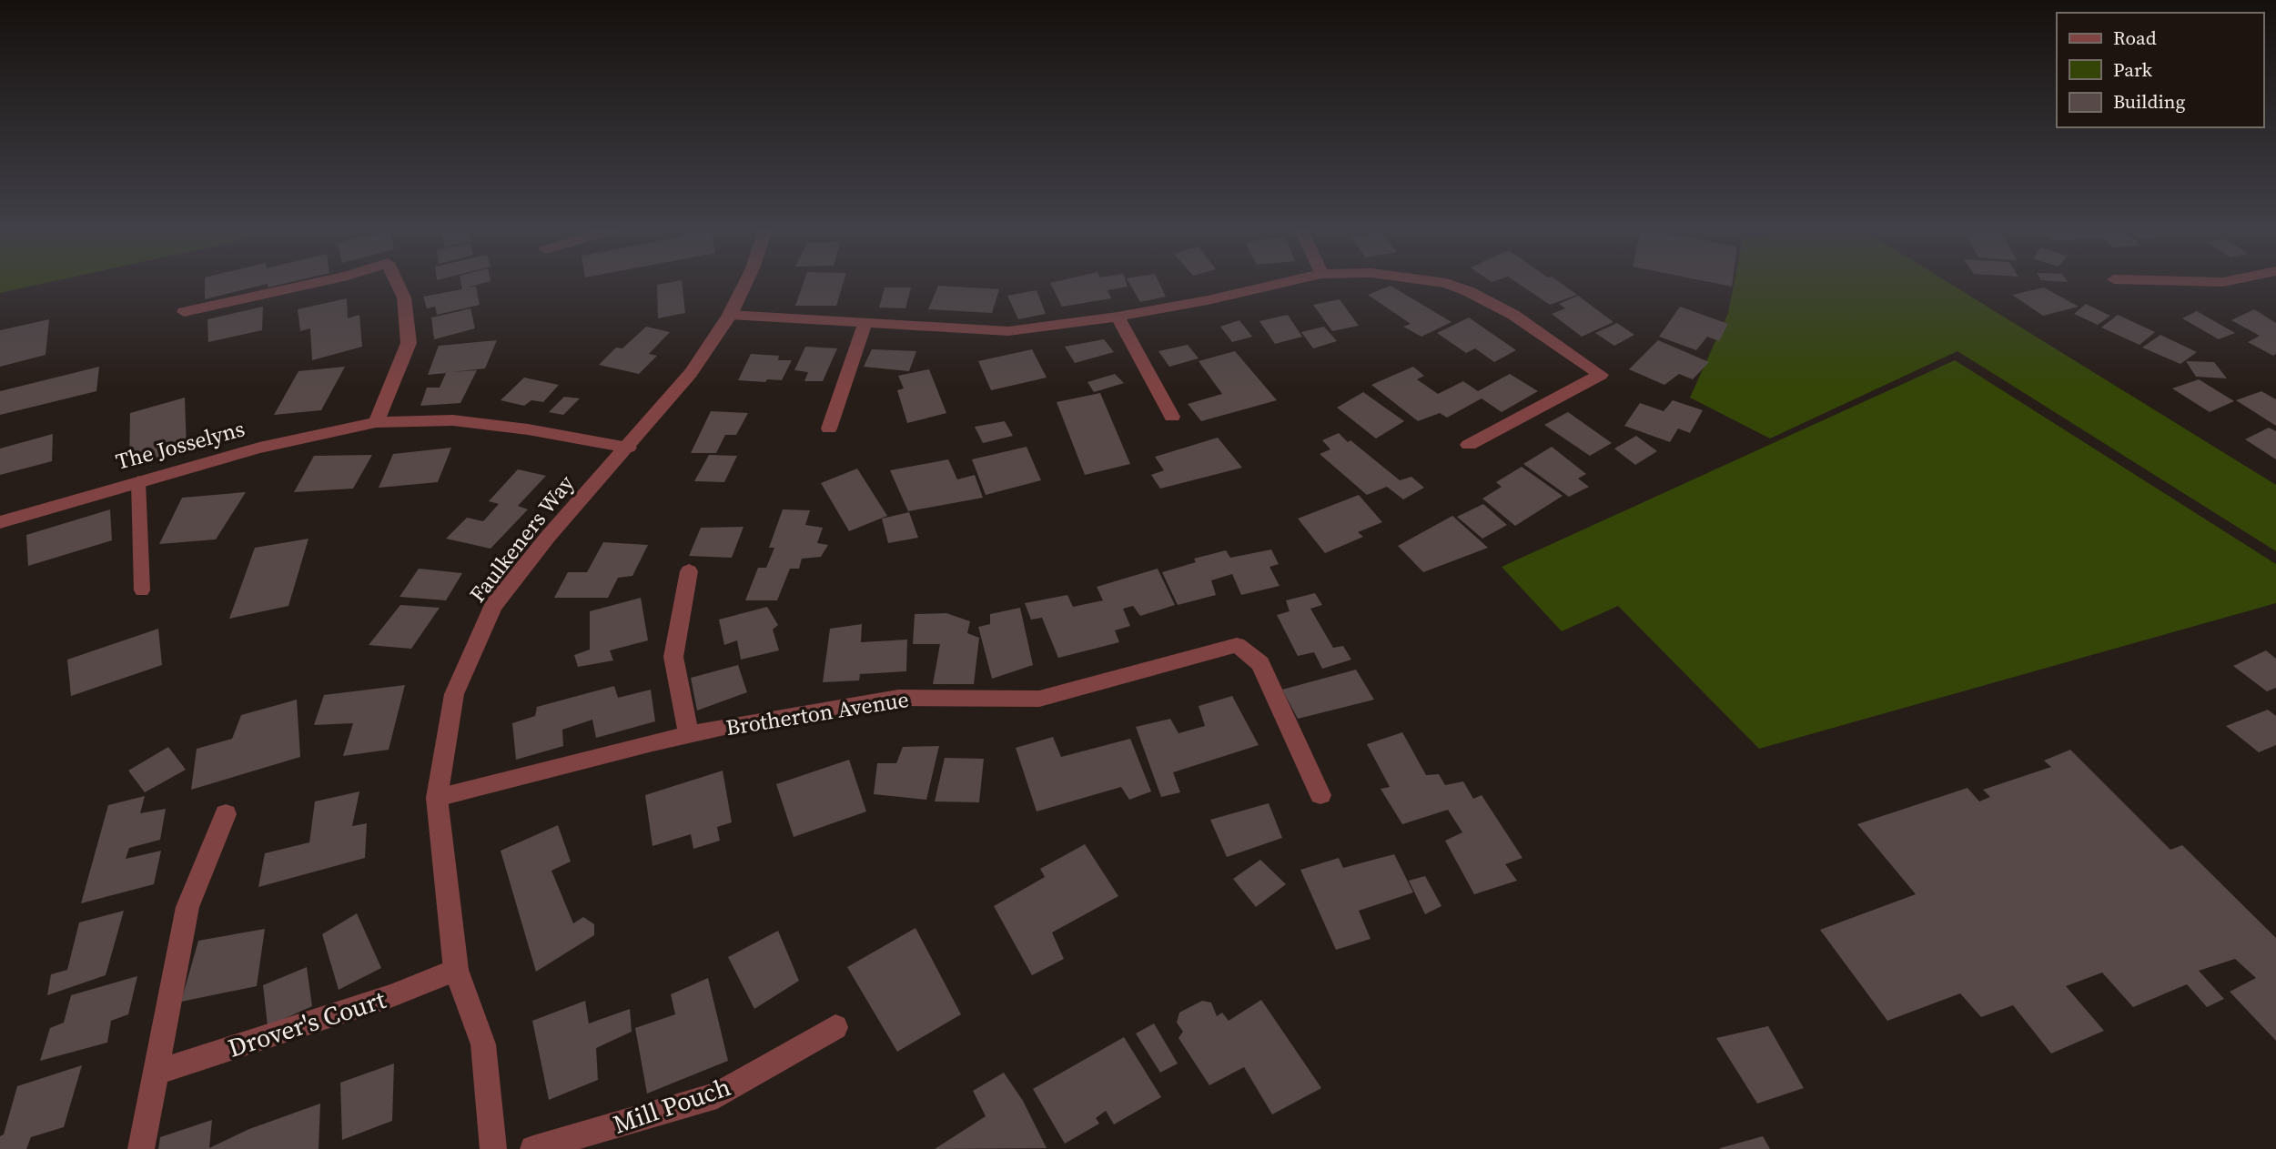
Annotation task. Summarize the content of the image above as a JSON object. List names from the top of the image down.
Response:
{
  "streets": {
    "street": [
      "The Josselyns",
      "Faulkeners Way",
      "Brotherton Avenue",
      "Drover's Court",
      "Mill Pouch"
    ]
  },
  "crossings": [
    ["The Josselyns", "Faulkeners Way"],
    ["Faulkeners Way", "Brotherton Avenue"],
    ["Faulkeners Way", "Drover's Court"]
  ],
  "legend": ["Road", "Park", "Building"]
}
